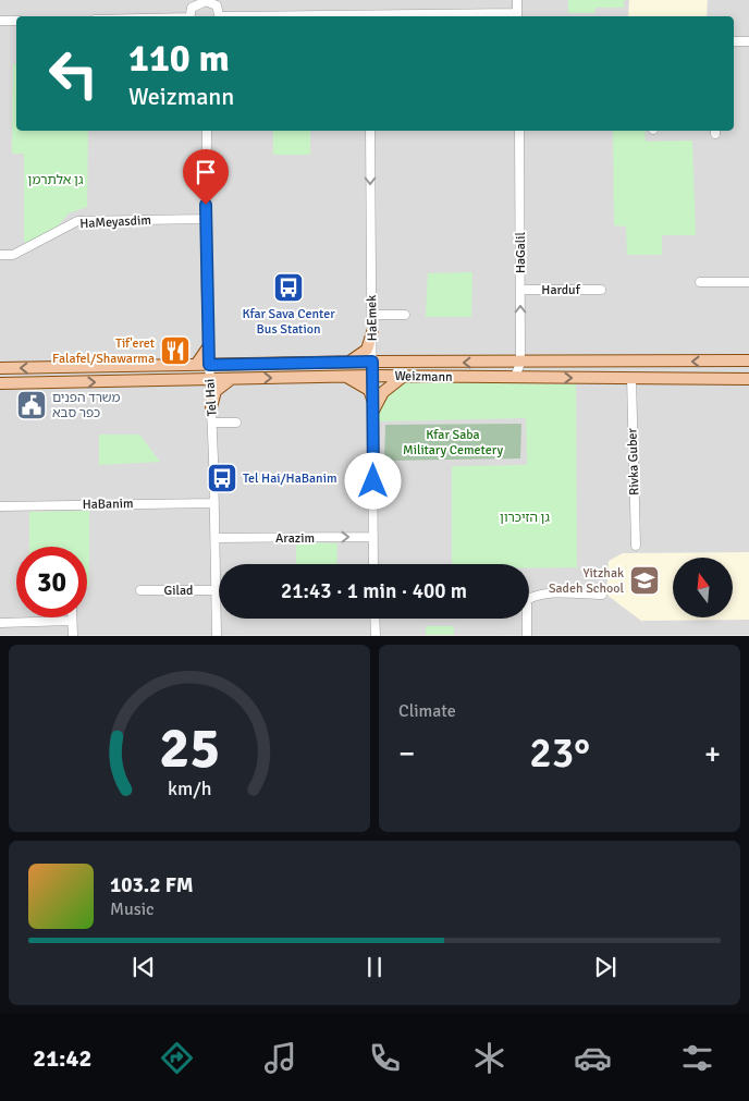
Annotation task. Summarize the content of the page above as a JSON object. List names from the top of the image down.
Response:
{
  "streets": {
    "main road": ["Weizmann"],
    "street": [
      "HaMeyasdim",
      "HaGalil",
      "Harduf",
      "HaEmek",
      "Tel Hai",
      "Rivka Guber",
      "HaBanim",
      "Arazim",
      "Gilad"
    ]
  },
  "crossings": [
    ["HaMeyasdim", "Tel Hai"],
    ["HaGalil", "Harduf"],
    ["HaGalil", "Weizmann"],
    ["HaEmek", "Weizmann"],
    ["HaEmek", "Arazim"],
    ["Weizmann", "Tel Hai"],
    ["Weizmann", "Rivka Guber"],
    ["Tel Hai", "HaBanim"],
    ["Tel Hai", "Arazim"],
    ["Tel Hai", "Gilad"]
  ],
  "one_way": ["HaEmek", "Arazim"],
  "parks": ["גן אלתרמן", "Kfar Saba Military Cemetery", "גן הזיכרון"],
  "places": {
    "bus stop": ["Kfar Sava Center Bus Station", "Tel Hai/HaBanim"],
    "restaurant": ["Tif'eret Falafel/Shawarma"],
    "public building": ["משרד הפנים כפר סבא"],
    "school or university": ["Yitzhak Sadeh School"]
  },
  "north": "top",
  "page": {
    "turn": ["110 m", "Weizmann"],
    "limit": "30",
    "trip": "21:43 · 1 min · 400 m",
    "tile": "Climate",
    "heat": ["−", "23°", "+"],
    "song": ["103.2 FM", "Music"],
    "tabs": "21:42",
    "gauge": ["25", "km/h"]
  }
}
